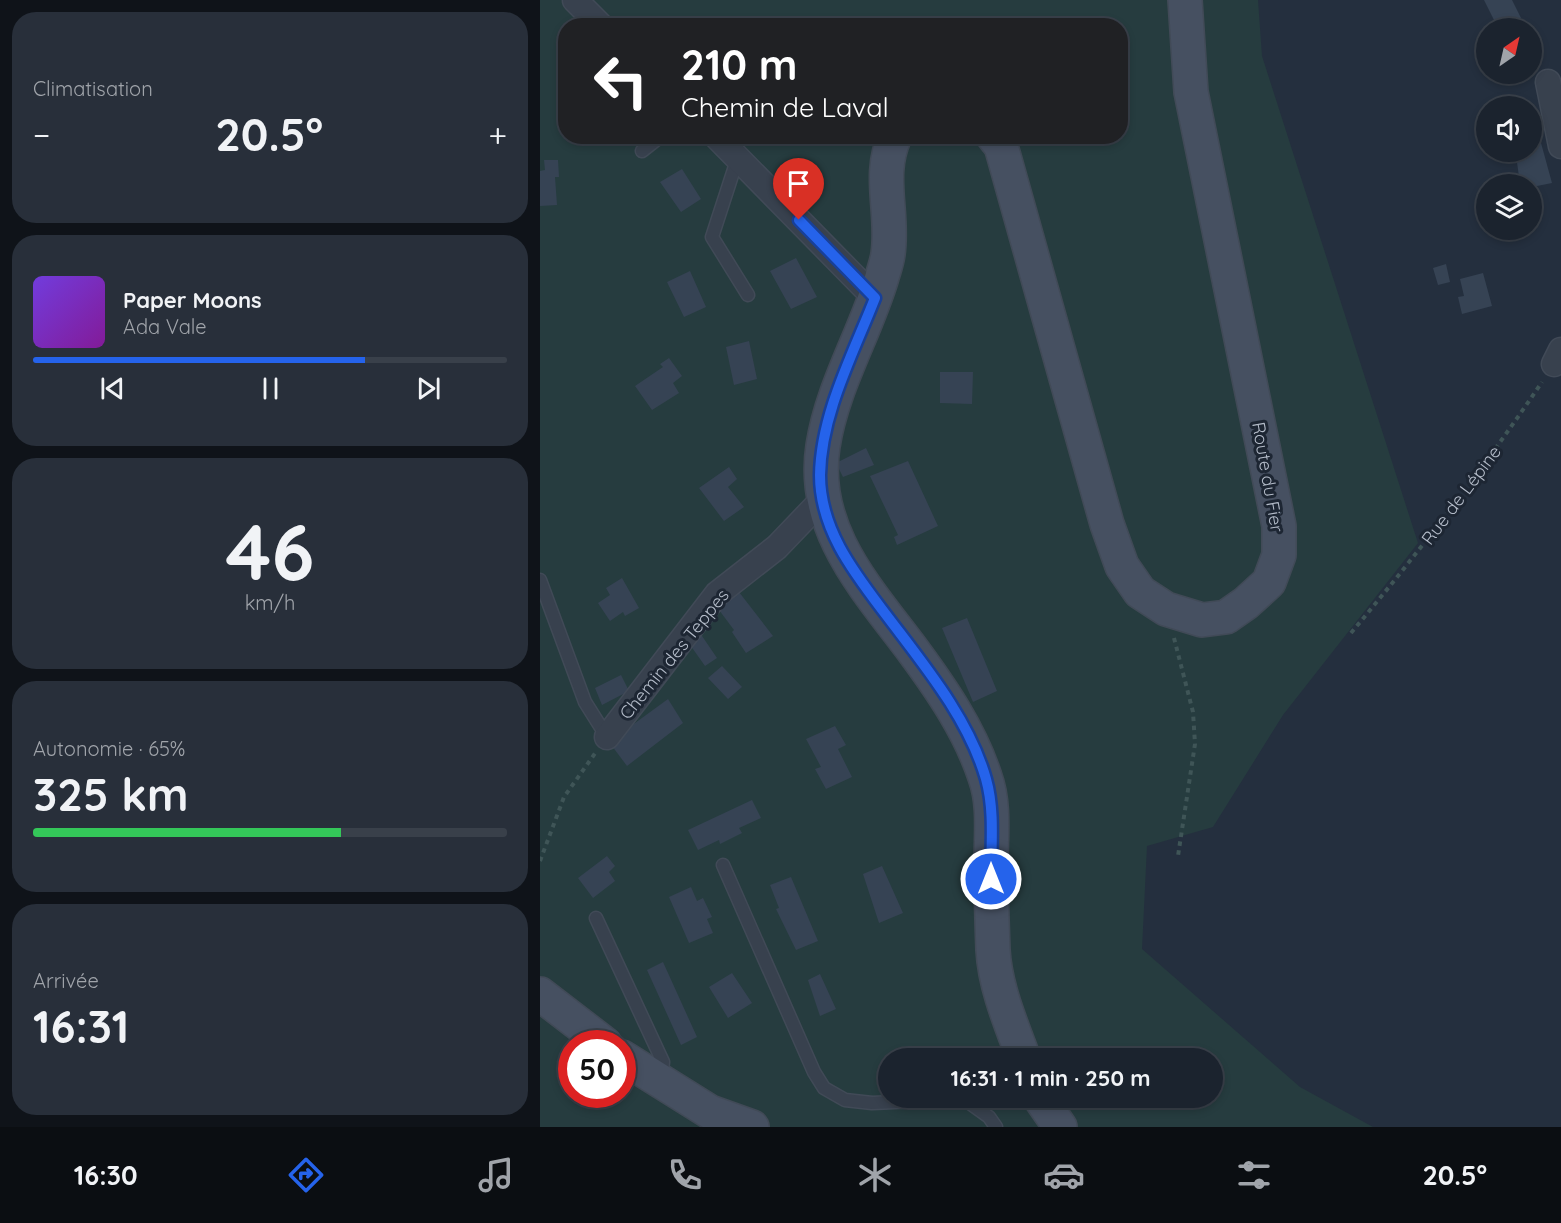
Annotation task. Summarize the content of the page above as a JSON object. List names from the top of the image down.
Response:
{
  "streets": {
    "main road": ["Route du Fier"],
    "street": ["Chemin des Teppes"],
    "path": ["Rue de Lépine"]
  },
  "north": "top right",
  "page": {
    "tile": [
      "Climatisation",
      ["46", "km/h"],
      ["Autonomie · 65%", "325 km"],
      ["Arrivée", "16:31"]
    ],
    "turn": ["210 m", "Chemin de Laval"],
    "heat": ["−", "20.5°", "+"],
    "song": ["Paper Moons", "Ada Vale"],
    "limit": "50",
    "trip": "16:31 · 1 min · 250 m",
    "tabs": ["16:30", "20.5°"]
  }
}
